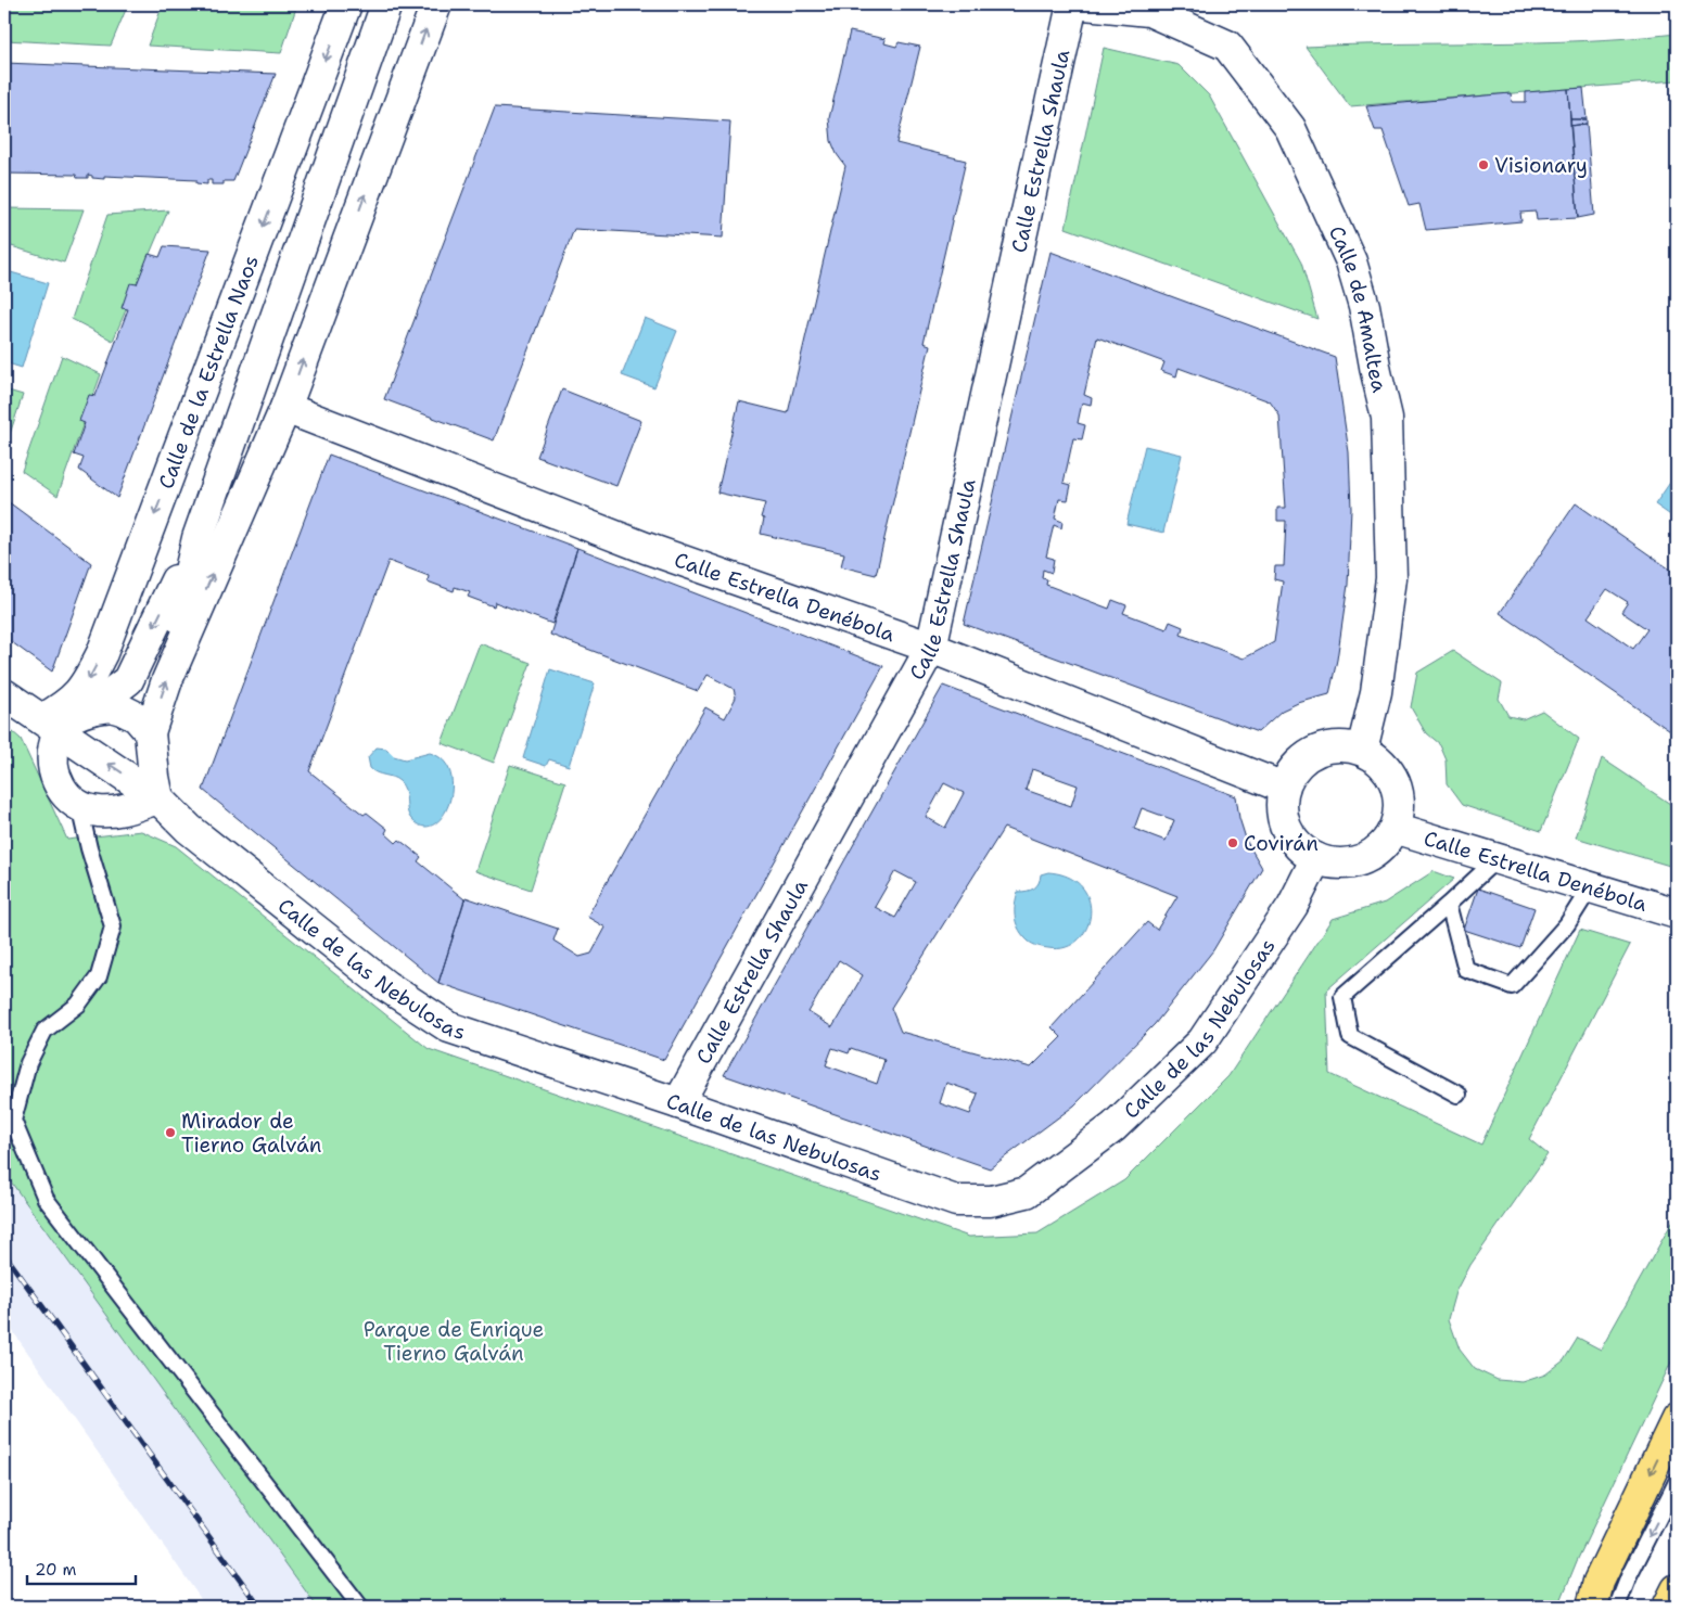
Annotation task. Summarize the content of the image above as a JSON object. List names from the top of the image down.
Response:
{
  "streets": {
    "street": [
      "Calle Estrella Shaula",
      "Calle de Amaltea",
      "Calle de la Estrella Naos",
      "Calle Estrella Denébola",
      "Calle de las Nebulosas"
    ]
  },
  "crossings": [
    ["Calle Estrella Shaula", "Calle Estrella Denébola"],
    ["Calle Estrella Shaula", "Calle de las Nebulosas"],
    ["Calle de Amaltea", "Calle Estrella Denébola"],
    ["Calle de Amaltea", "Calle de las Nebulosas"],
    ["Calle de la Estrella Naos", "Calle Estrella Denébola"],
    ["Calle de la Estrella Naos", "Calle de las Nebulosas"],
    ["Calle Estrella Denébola", "Calle de las Nebulosas"]
  ],
  "parks": ["Parque de Enrique Tierno Galván"],
  "places": ["Visionary", "Covirán", "Mirador de Tierno Galván"],
  "scale_bar": "20 m"
}
